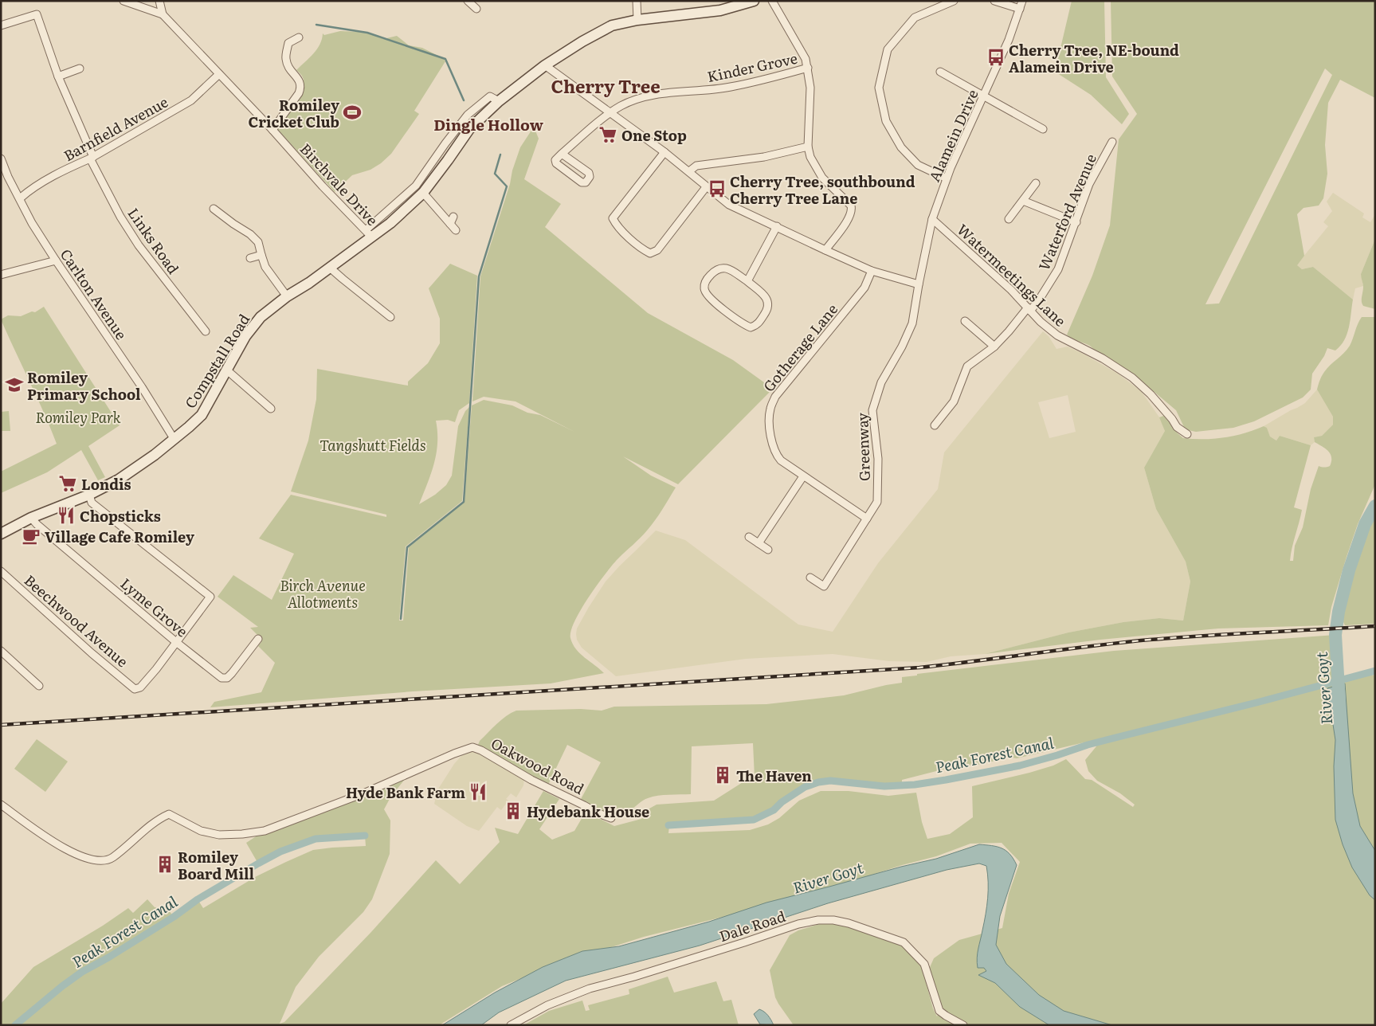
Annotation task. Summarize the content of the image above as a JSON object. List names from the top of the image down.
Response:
{
  "streets": {
    "main road": ["Compstall Road"],
    "street": [
      "Kinder Grove",
      "Barnfield Avenue",
      "Alamein Drive",
      "Birchvale Drive",
      "Waterford Avenue",
      "Links Road",
      "Watermeetings Lane",
      "Carlton Avenue",
      "Gotherage Lane",
      "Greenway",
      "Lyme Grove",
      "Beechwood Avenue",
      "Oakwood Road",
      "Dale Road"
    ]
  },
  "crossings": [
    ["Barnfield Avenue", "Birchvale Drive"],
    ["Barnfield Avenue", "Links Road"],
    ["Barnfield Avenue", "Carlton Avenue"],
    ["Alamein Drive", "Watermeetings Lane"],
    ["Alamein Drive", "Greenway"],
    ["Birchvale Drive", "Compstall Road"],
    ["Waterford Avenue", "Watermeetings Lane"],
    ["Carlton Avenue", "Compstall Road"],
    ["Gotherage Lane", "Greenway"],
    ["Compstall Road", "Lyme Grove"],
    ["Lyme Grove", "Beechwood Avenue"]
  ],
  "districts": ["Cherry Tree", "Dingle Hollow"],
  "water": ["River Goyt", "Peak Forest Canal"],
  "parks": ["Romiley Park", "Tangshutt Fields", "Birch Avenue Allotments"],
  "places": {
    "bus stop": ["Cherry Tree, NE-bound Alamein Drive", "Cherry Tree, southbound Cherry Tree Lane"],
    "sports": ["Romiley Cricket Club"],
    "supermarket": ["One Stop", "Londis"],
    "school or university": ["Romiley Primary School"],
    "restaurant": ["Chopsticks", "Hyde Bank Farm"],
    "cafe": ["Village Cafe Romiley"],
    "building": ["The Haven", "Hydebank House", "Romiley Board Mill"]
  }
}
